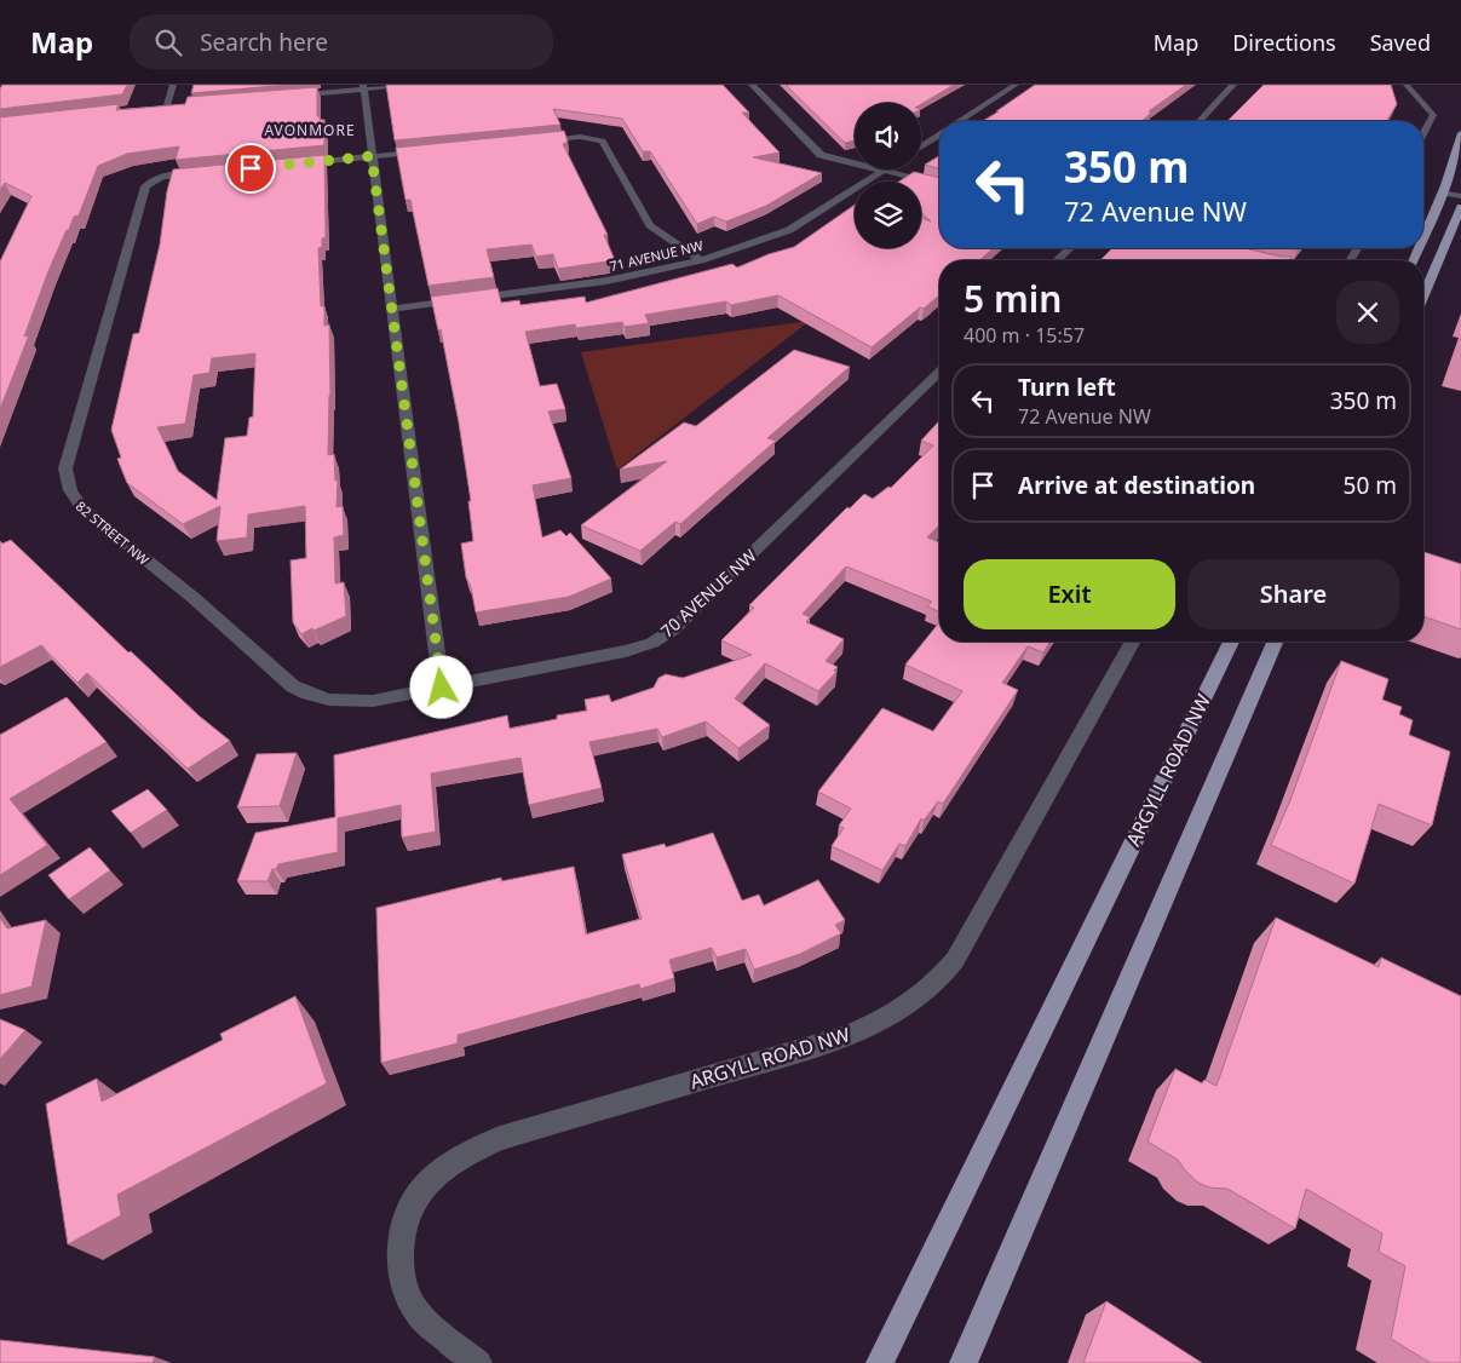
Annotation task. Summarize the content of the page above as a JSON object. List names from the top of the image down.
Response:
{
  "streets": {
    "main road": ["ARGYLL ROAD NW"],
    "street": ["71 AVENUE NW", "82 STREET NW", "70 AVENUE NW"]
  },
  "crossings": [
    ["82 STREET NW", "70 AVENUE NW"]
  ],
  "districts": ["AVONMORE"],
  "page": {
    "header": "Map",
    "search": "Search here",
    "nav": ["Map", "Directions", "Saved"],
    "turn": ["350 m", "72 Avenue NW"],
    "heading": ["5 min", "400 m · 15:57"],
    "list": [
      {
        "name": "Turn left",
        "note": "72 Avenue NW",
        "value": "350 m"
      },
      {
        "name": "Arrive at destination",
        "value": "50 m"
      }
    ],
    "buttons": ["Exit", "Share"]
  }
}
